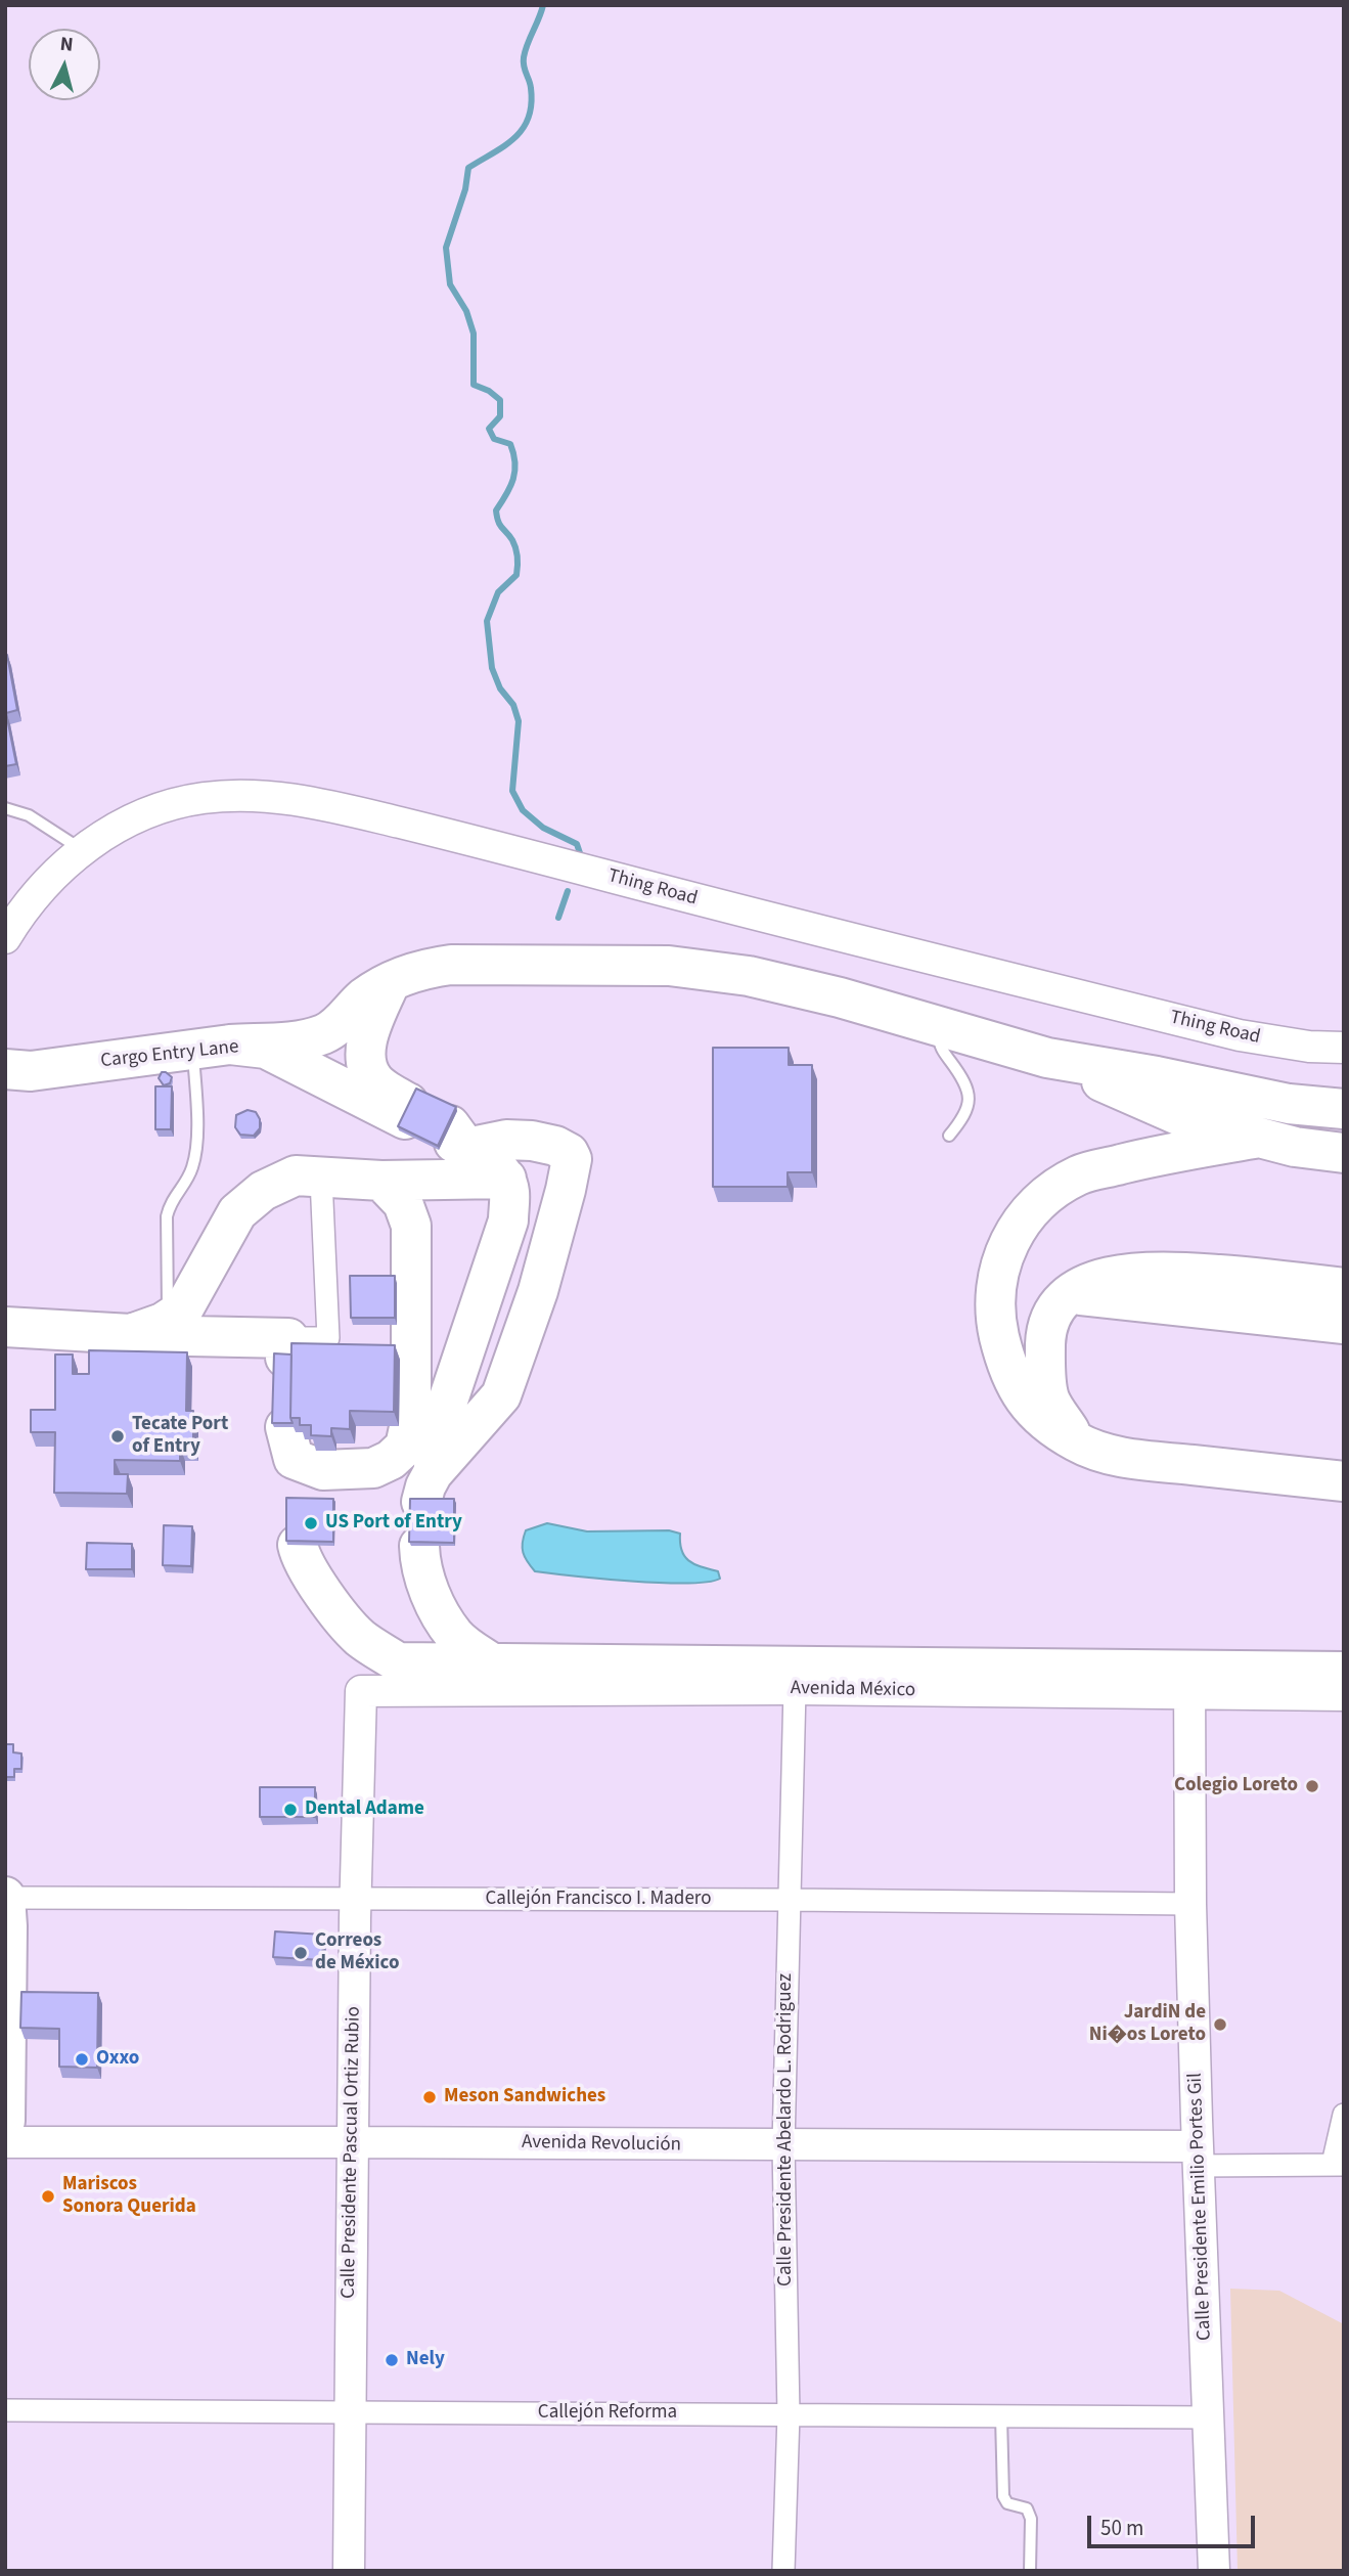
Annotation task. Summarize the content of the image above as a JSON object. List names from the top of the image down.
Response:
{
  "streets": {
    "highway": ["Cargo Entry Lane"],
    "street": [
      "Thing Road",
      "Avenida México",
      "Callejón Francisco I. Madero",
      "Calle Presidente Abelardo L. Rodriguez",
      "Avenida Revolución",
      "Calle Presidente Pascual Ortiz Rubio",
      "Calle Presidente Emilio Portes Gil",
      "Callejón Reforma"
    ]
  },
  "crossings": [
    ["Avenida México", "Calle Presidente Abelardo L. Rodriguez"],
    ["Avenida México", "Calle Presidente Pascual Ortiz Rubio"],
    ["Avenida México", "Calle Presidente Emilio Portes Gil"],
    ["Callejón Francisco I. Madero", "Calle Presidente Abelardo L. Rodriguez"],
    ["Callejón Francisco I. Madero", "Calle Presidente Pascual Ortiz Rubio"],
    ["Callejón Francisco I. Madero", "Calle Presidente Emilio Portes Gil"],
    ["Calle Presidente Abelardo L. Rodriguez", "Avenida Revolución"],
    ["Calle Presidente Abelardo L. Rodriguez", "Callejón Reforma"],
    ["Avenida Revolución", "Calle Presidente Pascual Ortiz Rubio"],
    ["Avenida Revolución", "Calle Presidente Emilio Portes Gil"],
    ["Calle Presidente Pascual Ortiz Rubio", "Callejón Reforma"],
    ["Calle Presidente Emilio Portes Gil", "Callejón Reforma"]
  ],
  "places": [
    "Tecate Port of Entry",
    "US Port of Entry",
    "Colegio Loreto",
    "Dental Adame",
    "Correos de México",
    "JardiN de Ni�os Loreto",
    "Oxxo",
    "Meson Sandwiches",
    "Mariscos Sonora Querida",
    "Nely"
  ],
  "scale_bar": "50 m",
  "north": "top"
}
